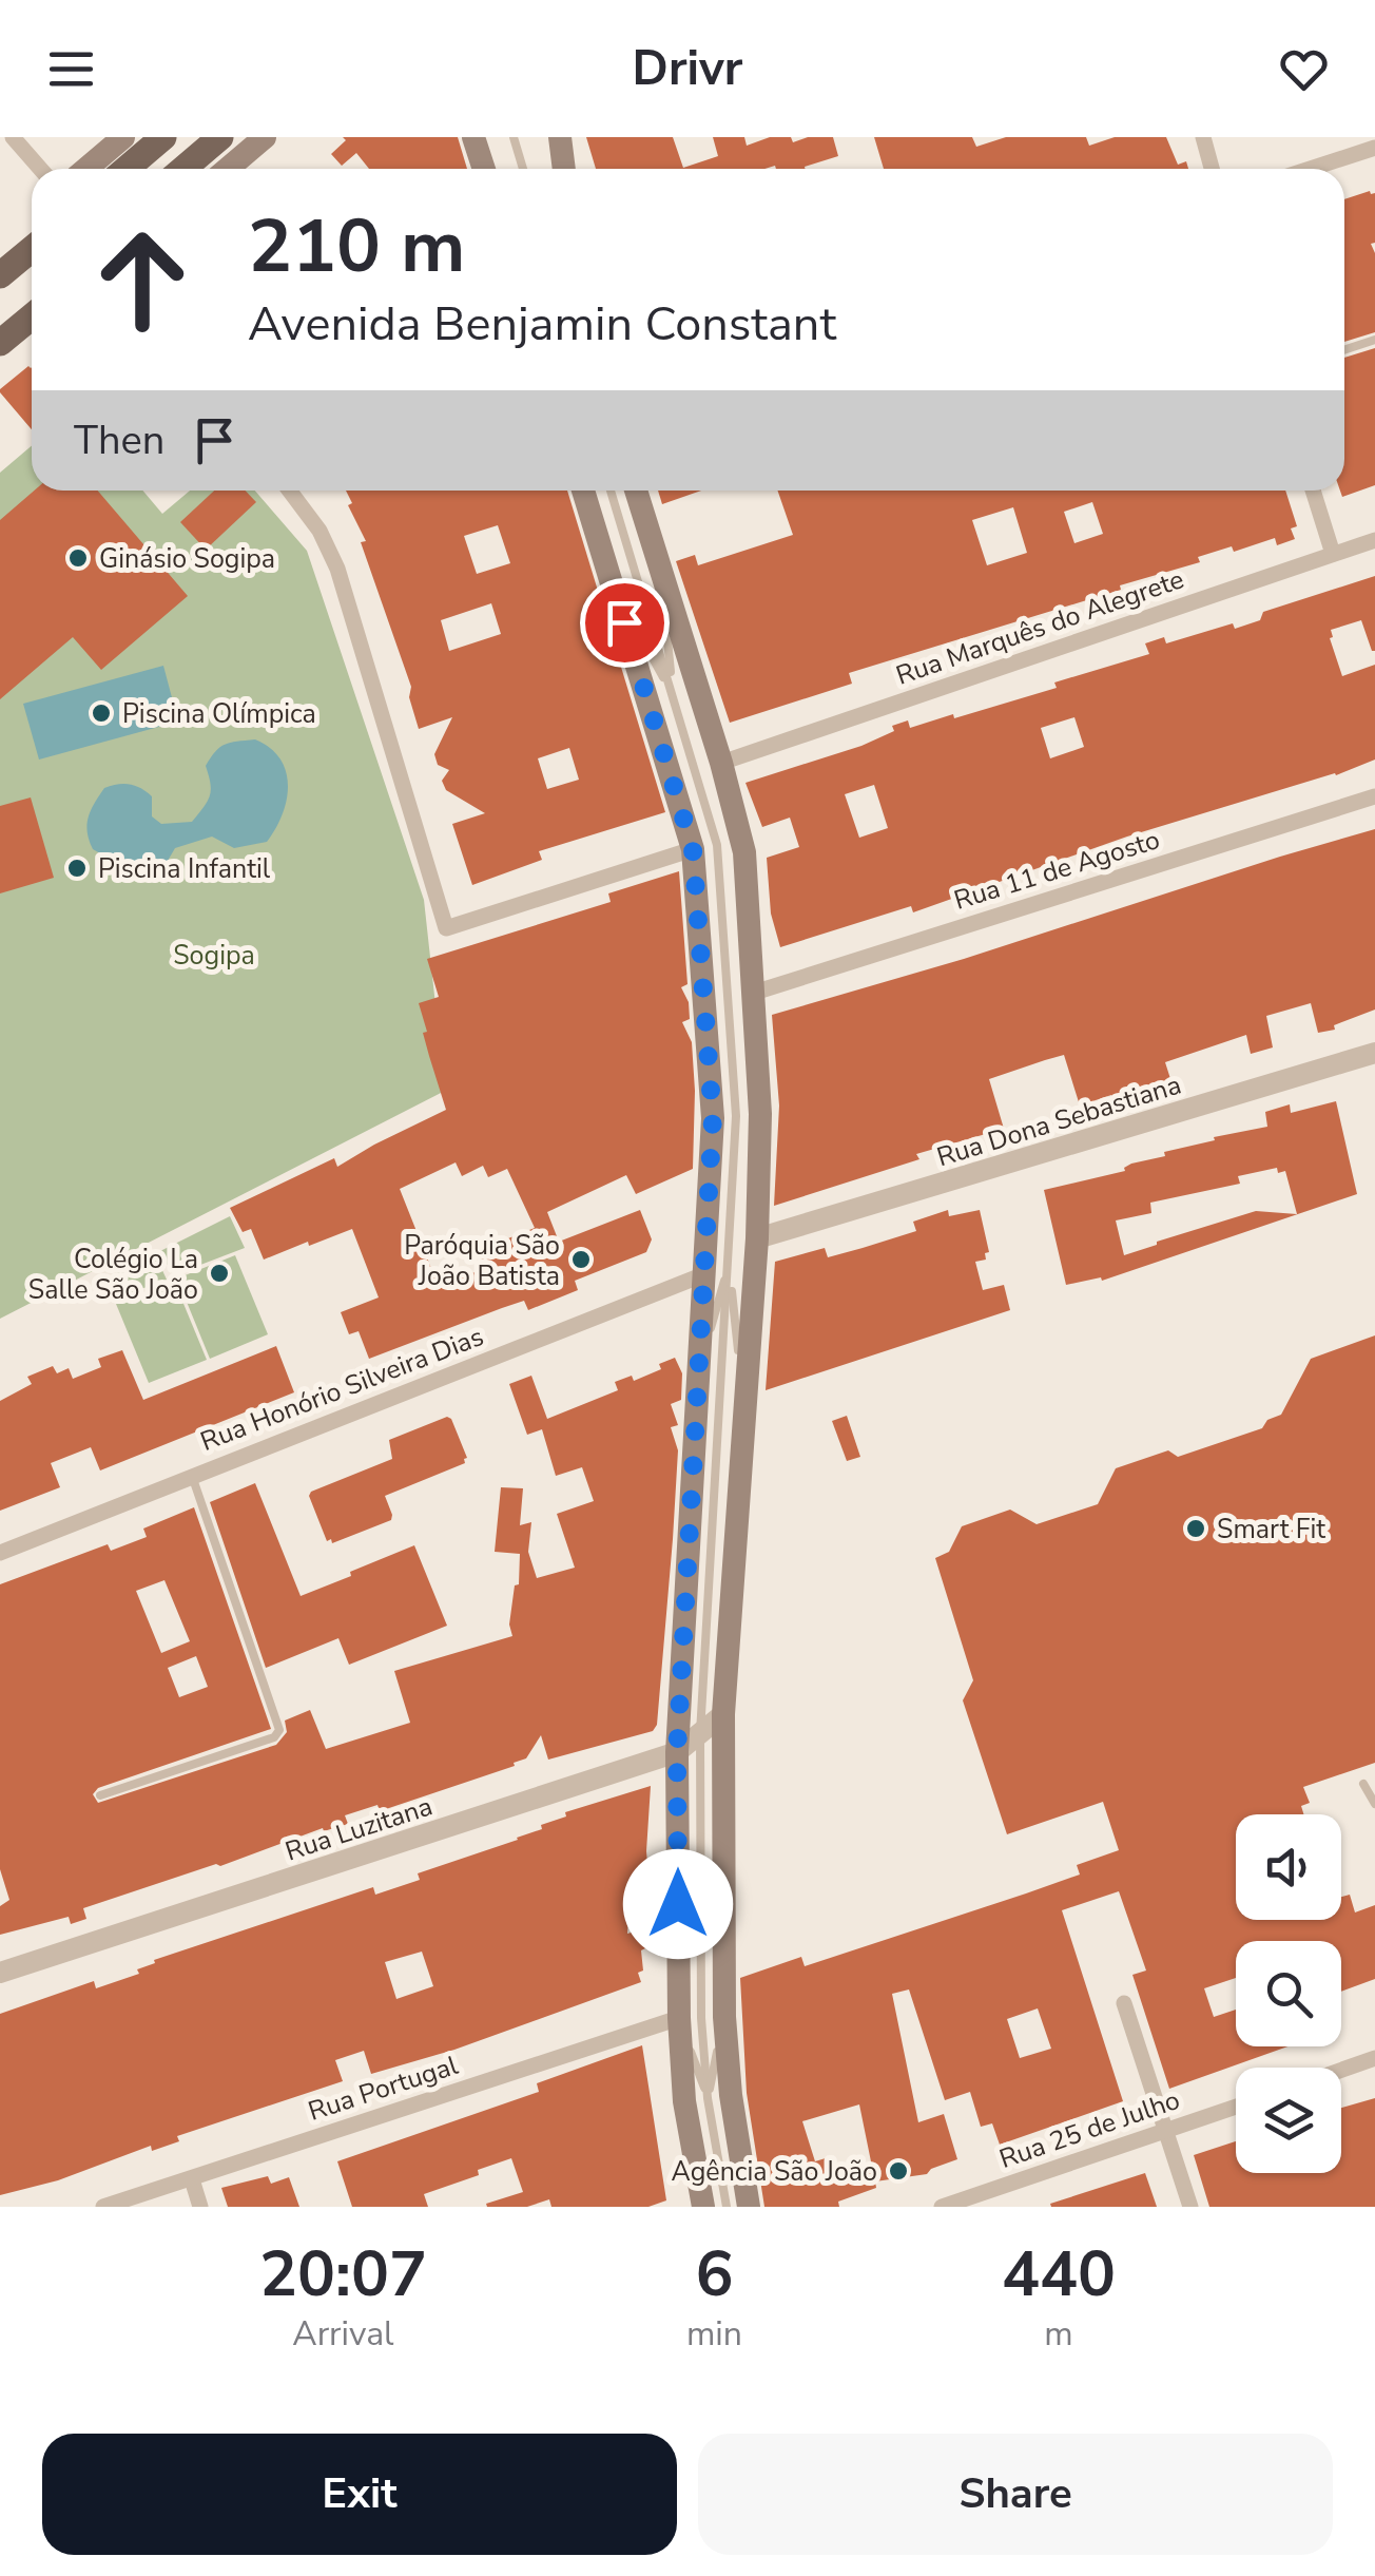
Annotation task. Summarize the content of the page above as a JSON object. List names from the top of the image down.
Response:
{
  "streets": {
    "street": [
      "Rua Marquês do Alegrete",
      "Rua 11 de Agosto",
      "Rua Dona Sebastiana",
      "Rua Honório Silveira Dias",
      "Rua Luzitana",
      "Rua Portugal",
      "Rua 25 de Julho"
    ]
  },
  "parks": ["Sogipa"],
  "places": [
    "Ginásio Sogipa",
    "Piscina Olímpica",
    "Piscina Infantil",
    "Paróquia São João Batista",
    "Colégio La Salle São João",
    "Smart Fit",
    "Agência São João"
  ],
  "page": {
    "header": "Drivr",
    "turn": ["210 m", "Avenida Benjamin Constant"],
    "then": "Then",
    "eta": [
      "20:07",
      "Arrival",
      "6",
      "min",
      "440",
      "m"
    ],
    "buttons": ["Exit", "Share"]
  }
}
